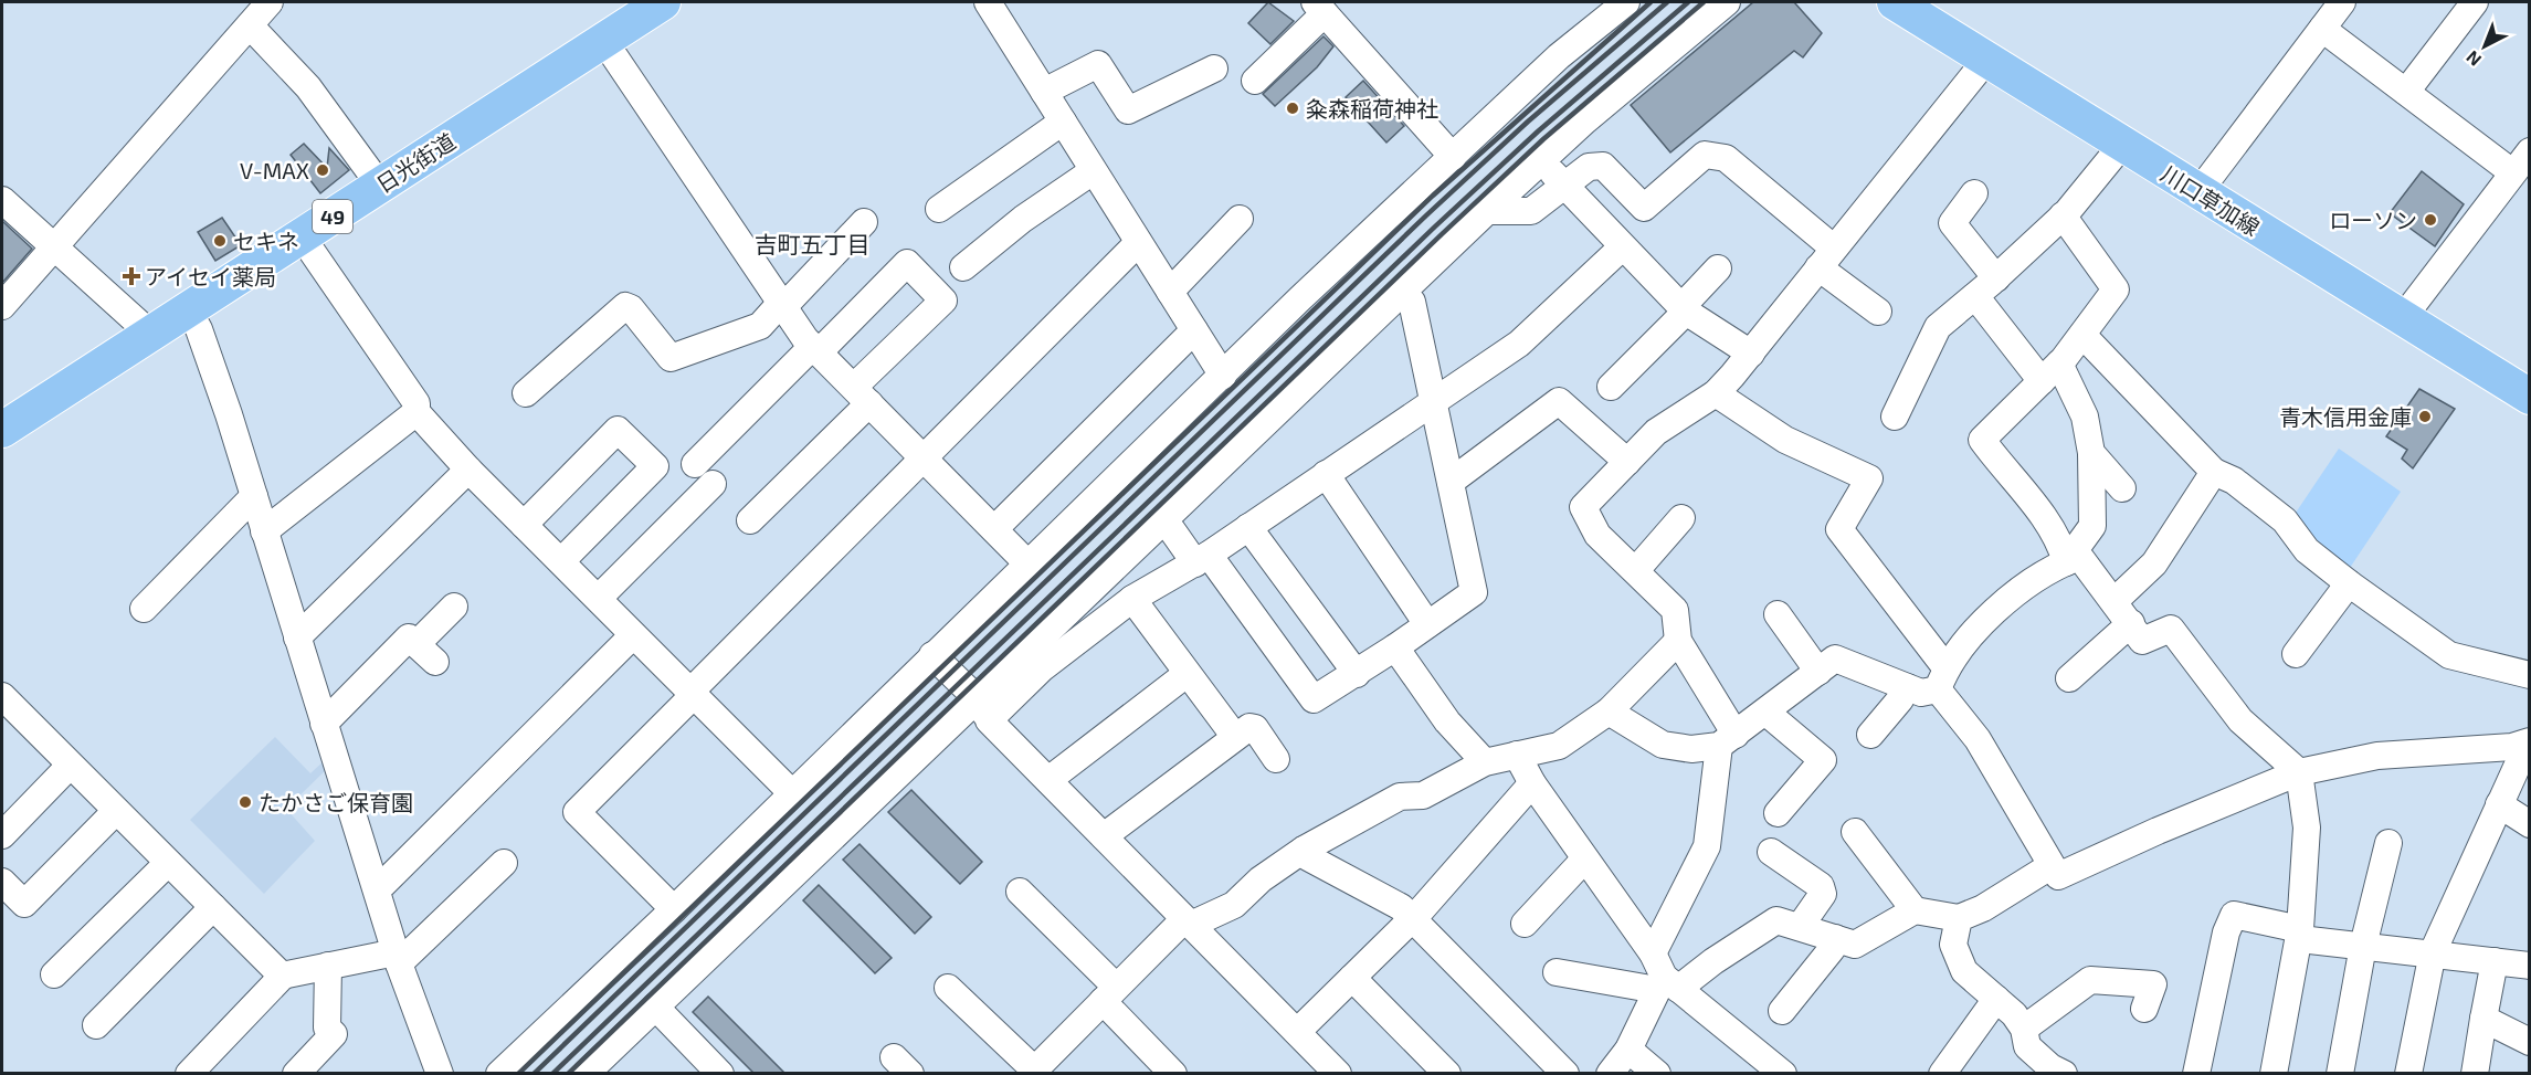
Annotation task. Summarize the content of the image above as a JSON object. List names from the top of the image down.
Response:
{
  "streets": {
    "main road": ["日光街道", "川口草加線", "49"]
  },
  "districts": ["吉町五丁目"],
  "places": {
    "other": [
      "粂森稲荷神社",
      "V-MAX",
      "ローソン",
      "セキネ",
      "青木信用金庫",
      "たかさご保育園"
    ],
    "health": ["アイセイ薬局"]
  },
  "north": "bottom left"
}
